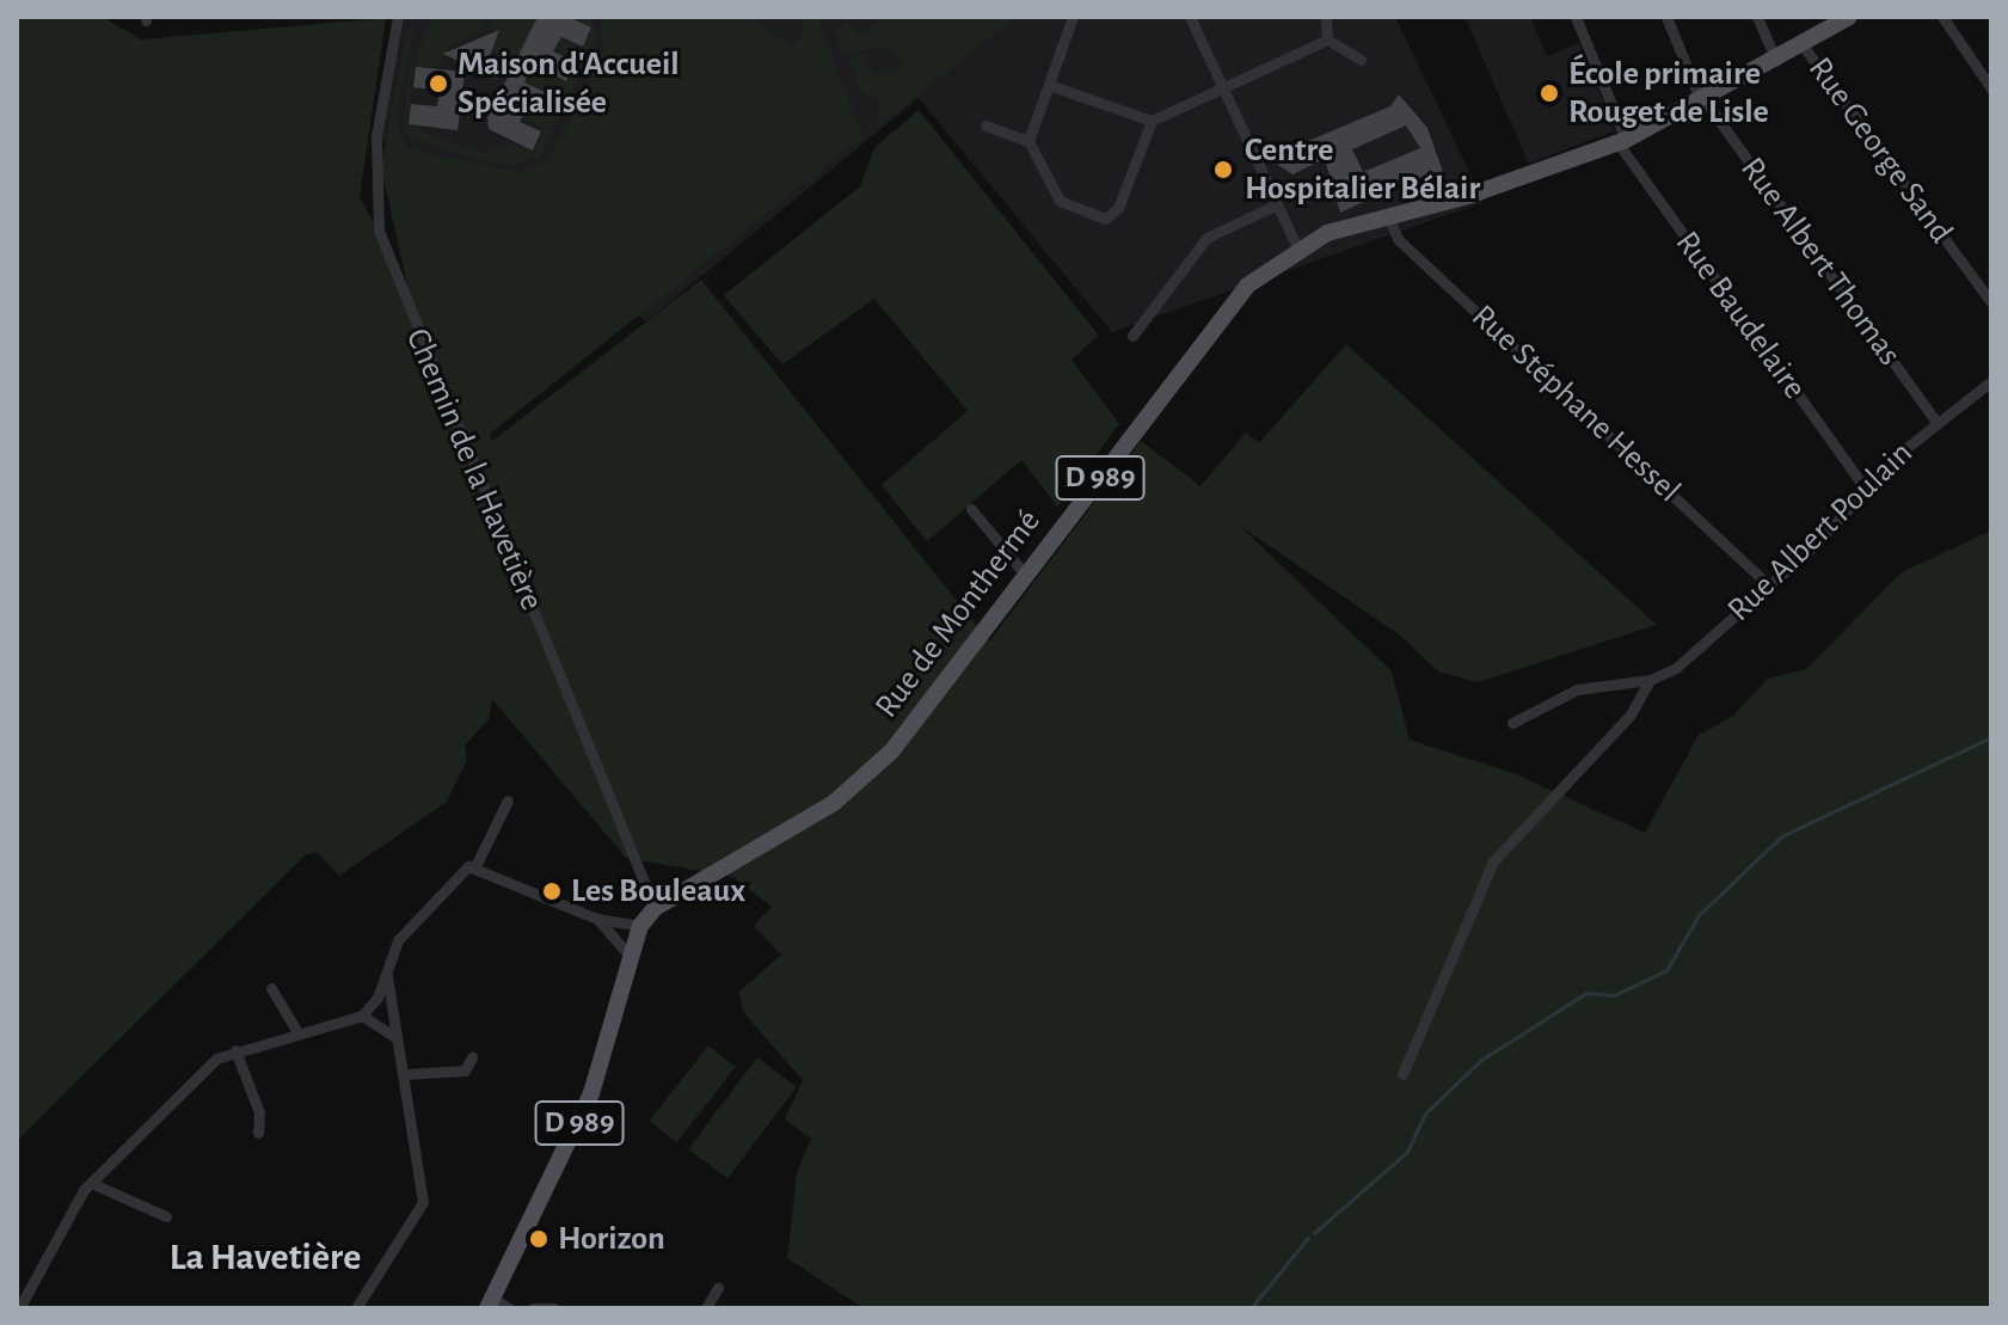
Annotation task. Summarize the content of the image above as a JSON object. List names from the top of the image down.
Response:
{
  "streets": {
    "main road": ["D 989", "Rue de Monthermé"],
    "street": [
      "Rue George Sand",
      "Rue Albert Thomas",
      "Rue Baudelaire",
      "Rue Stéphane Hessel",
      "Chemin de la Havetière",
      "Rue Albert Poulain"
    ]
  },
  "crossings": [
    ["Rue George Sand", "Rue de Monthermé"],
    ["Rue Albert Thomas", "Rue Albert Poulain"],
    ["Rue Albert Thomas", "Rue de Monthermé"],
    ["Rue Baudelaire", "Rue Albert Poulain"],
    ["Rue Baudelaire", "Rue de Monthermé"],
    ["Rue Stéphane Hessel", "Rue Albert Poulain"],
    ["Rue Stéphane Hessel", "Rue de Monthermé"],
    ["Chemin de la Havetière", "Rue de Monthermé"]
  ],
  "districts": ["La Havetière"],
  "places": [
    "Maison d'Accueil Spécialisée",
    "École primaire Rouget de Lisle",
    "Centre Hospitalier Bélair",
    "Les Bouleaux",
    "Horizon"
  ]
}
